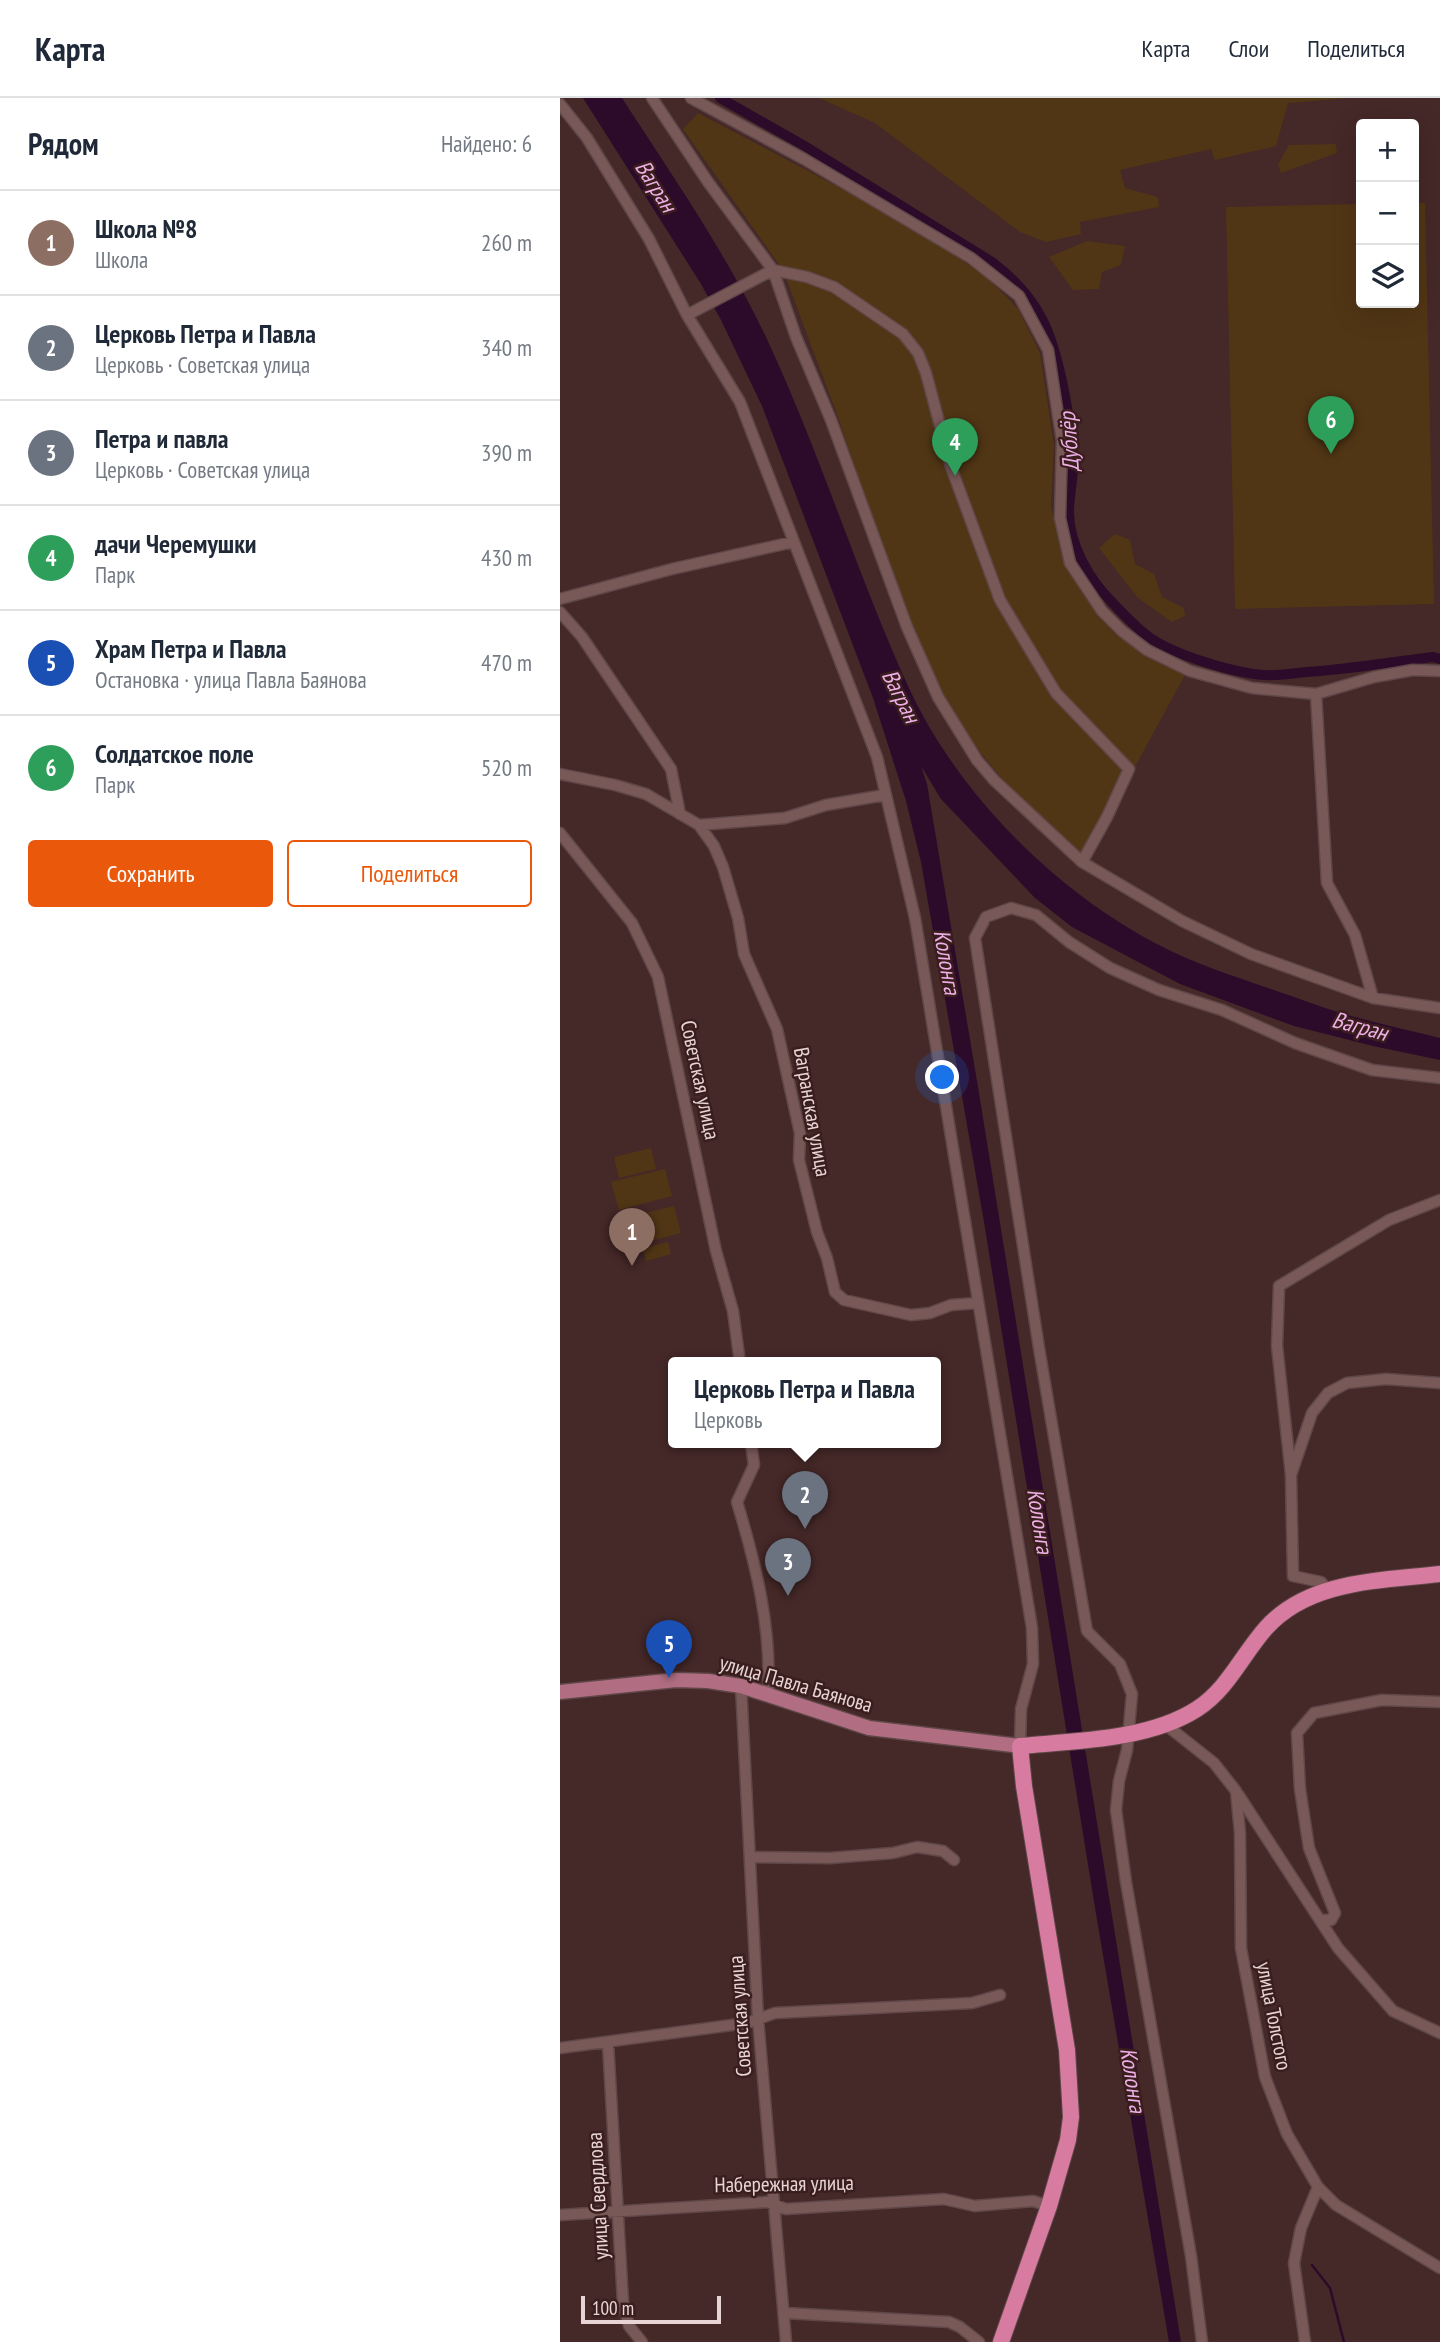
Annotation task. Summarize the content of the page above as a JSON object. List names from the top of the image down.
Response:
{
  "streets": {
    "main road": ["улица Павла Баянова"],
    "street": [
      "Советская улица",
      "Вагранская улица",
      "улица Толстого",
      "Набережная улица",
      "улица Свердлова"
    ]
  },
  "crossings": [
    ["Советская улица", "улица Павла Баянова"],
    ["Советская улица", "Набережная улица"],
    ["Набережная улица", "улица Свердлова"]
  ],
  "water": ["Вагран", "Дублёр", "Колонга"],
  "scale_bar": "100 m",
  "page": {
    "header": "Карта",
    "nav": ["Карта", "Слои", "Поделиться"],
    "heading": ["Рядом", "Найдено: 6"],
    "map_buttons": ["+", "−"],
    "list": [
      {
        "mark": "1",
        "name": "Школа №8",
        "note": "Школа",
        "value": "260 m"
      },
      {
        "mark": "2",
        "name": "Церковь Петра и Павла",
        "note": "Церковь · Советская улица",
        "value": "340 m"
      },
      {
        "mark": "3",
        "name": "Петра и павла",
        "note": "Церковь · Советская улица",
        "value": "390 m"
      },
      {
        "mark": "4",
        "name": "дачи Черемушки",
        "note": "Парк",
        "value": "430 m"
      },
      {
        "mark": "5",
        "name": "Храм Петра и Павла",
        "note": "Остановка · улица Павла Баянова",
        "value": "470 m"
      },
      {
        "mark": "6",
        "name": "Солдатское поле",
        "note": "Парк",
        "value": "520 m"
      }
    ],
    "pins": [
      "6",
      "4",
      "1",
      "2",
      "3",
      "5"
    ],
    "buttons": ["Сохранить", "Поделиться"],
    "popup": ["Церковь Петра и Павла", "Церковь"],
    "scale": "100 m"
  }
}
